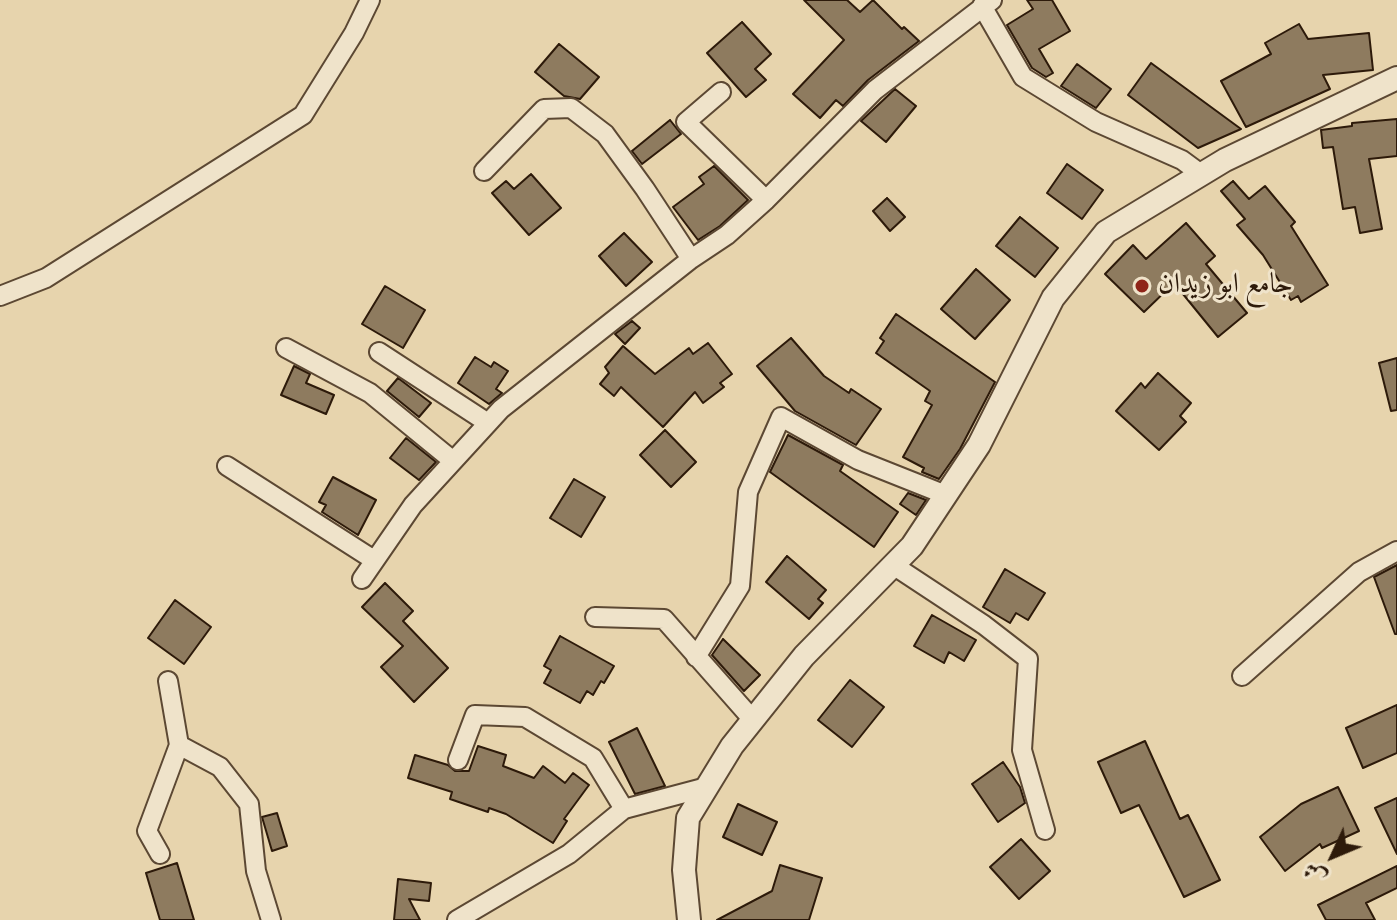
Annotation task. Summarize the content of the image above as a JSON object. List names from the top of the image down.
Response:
{
  "places": ["جامع ابو زيدان"],
  "north": "bottom left"
}
